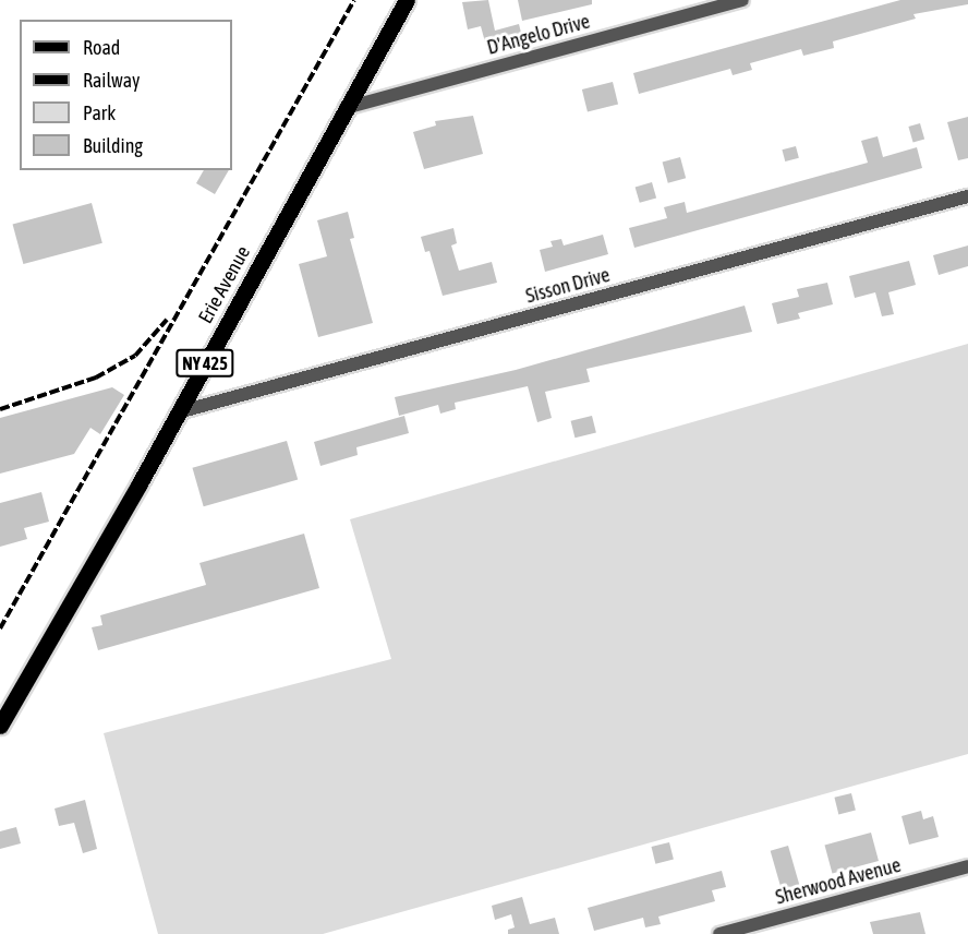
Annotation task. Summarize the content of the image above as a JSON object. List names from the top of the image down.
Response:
{
  "streets": {
    "main road": ["Erie Avenue", "NY 425"],
    "street": ["D'Angelo Drive", "Sisson Drive", "Sherwood Avenue"]
  },
  "crossings": [
    ["D'Angelo Drive", "Erie Avenue"],
    ["Erie Avenue", "Sisson Drive"]
  ],
  "legend": [
    "Road",
    "Railway",
    "Park",
    "Building"
  ]
}
